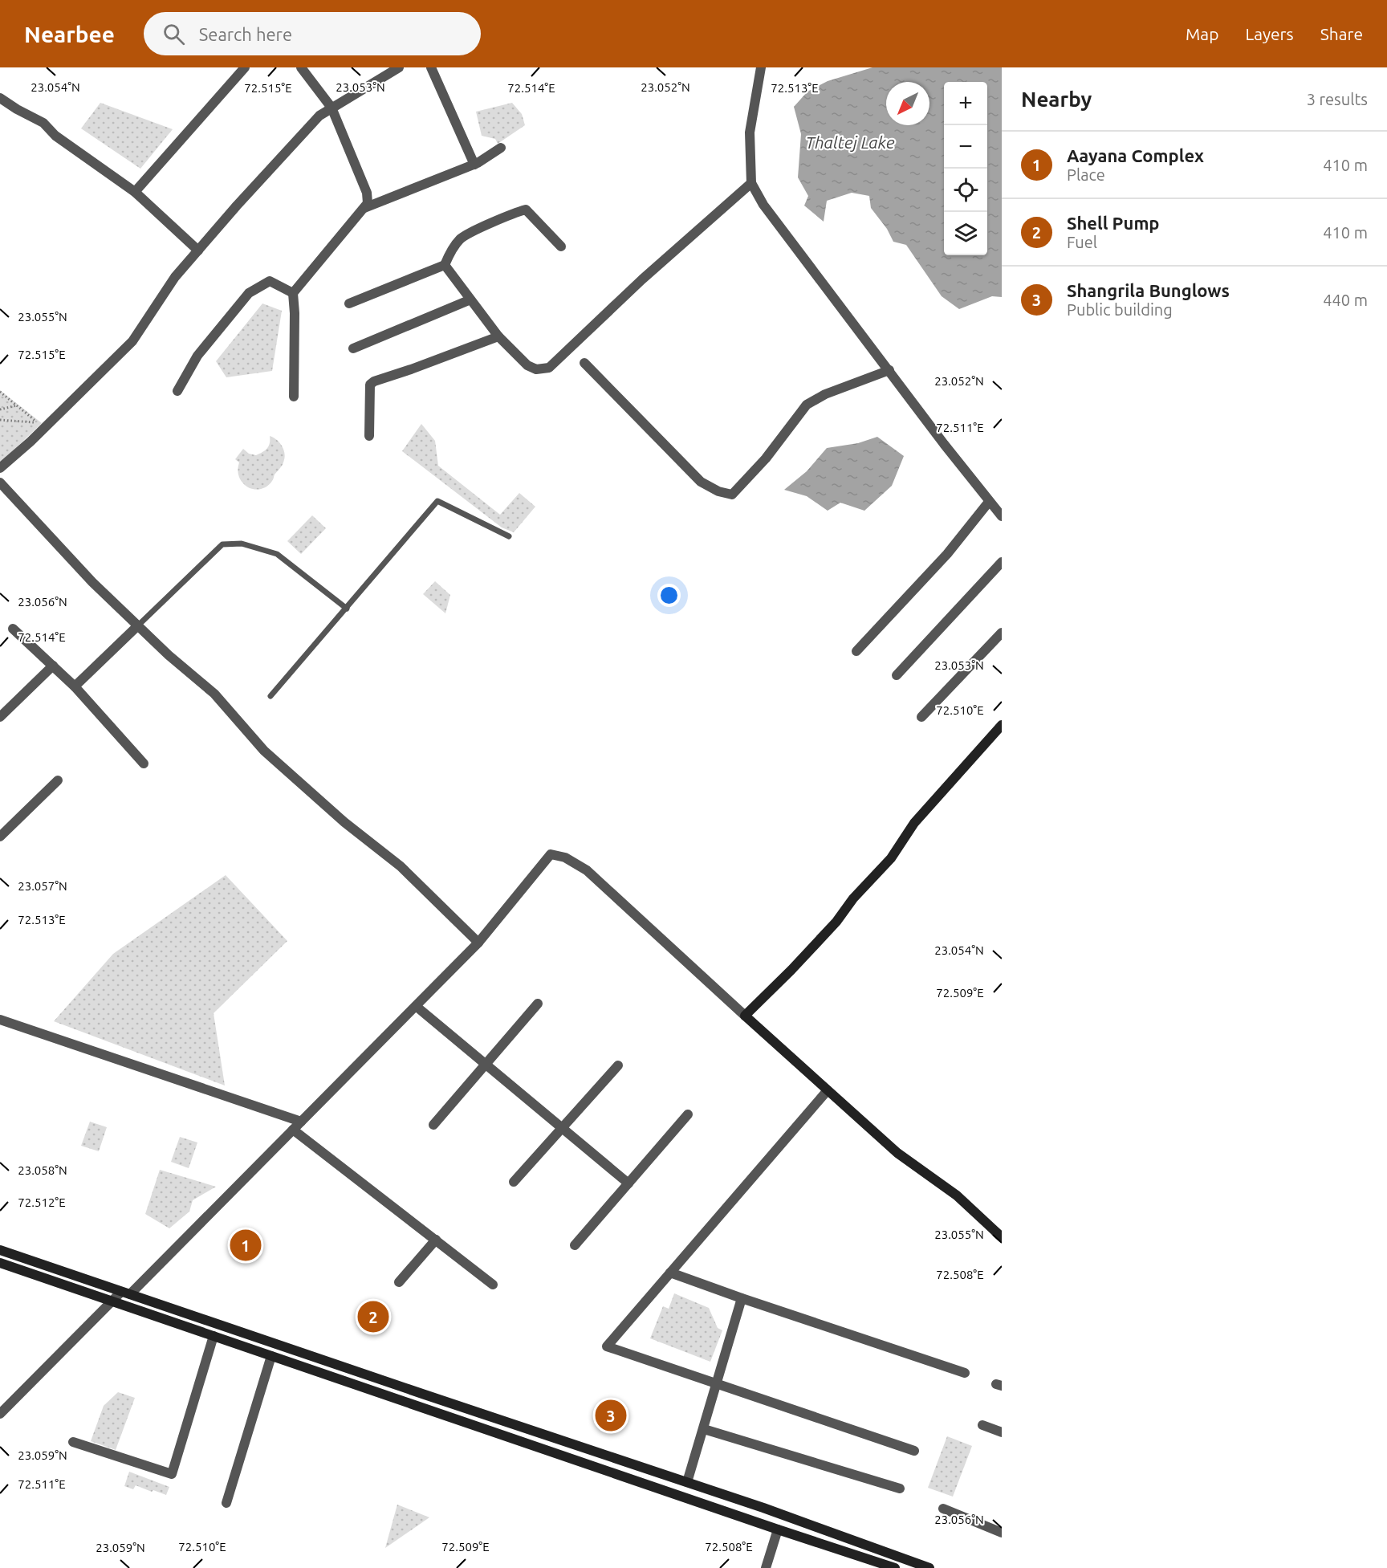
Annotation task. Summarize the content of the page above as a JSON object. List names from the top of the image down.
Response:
{
  "water": ["Thaltej Lake"],
  "north": "bottom left",
  "page": {
    "header": "Nearbee",
    "search": "Search here",
    "nav": ["Map", "Layers", "Share"],
    "heading": ["Nearby", "3 results"],
    "map_buttons": ["+", "−"],
    "list": [
      {
        "mark": "1",
        "name": "Aayana Complex",
        "note": "Place",
        "value": "410 m"
      },
      {
        "mark": "2",
        "name": "Shell Pump",
        "note": "Fuel",
        "value": "410 m"
      },
      {
        "mark": "3",
        "name": "Shangrila Bunglows",
        "note": "Public building",
        "value": "440 m"
      }
    ],
    "pins": ["1", "2", "3"]
  },
  "coordinates": [
    "23.054°N",
    "23.053°N",
    "23.052°N",
    "72.515°E",
    "72.514°E",
    "72.513°E",
    "23.055°N",
    "72.511°E",
    "23.056°N",
    "72.510°E",
    "23.057°N",
    "72.509°E",
    "23.058°N",
    "72.512°E",
    "72.508°E",
    "23.059°N"
  ]
}
